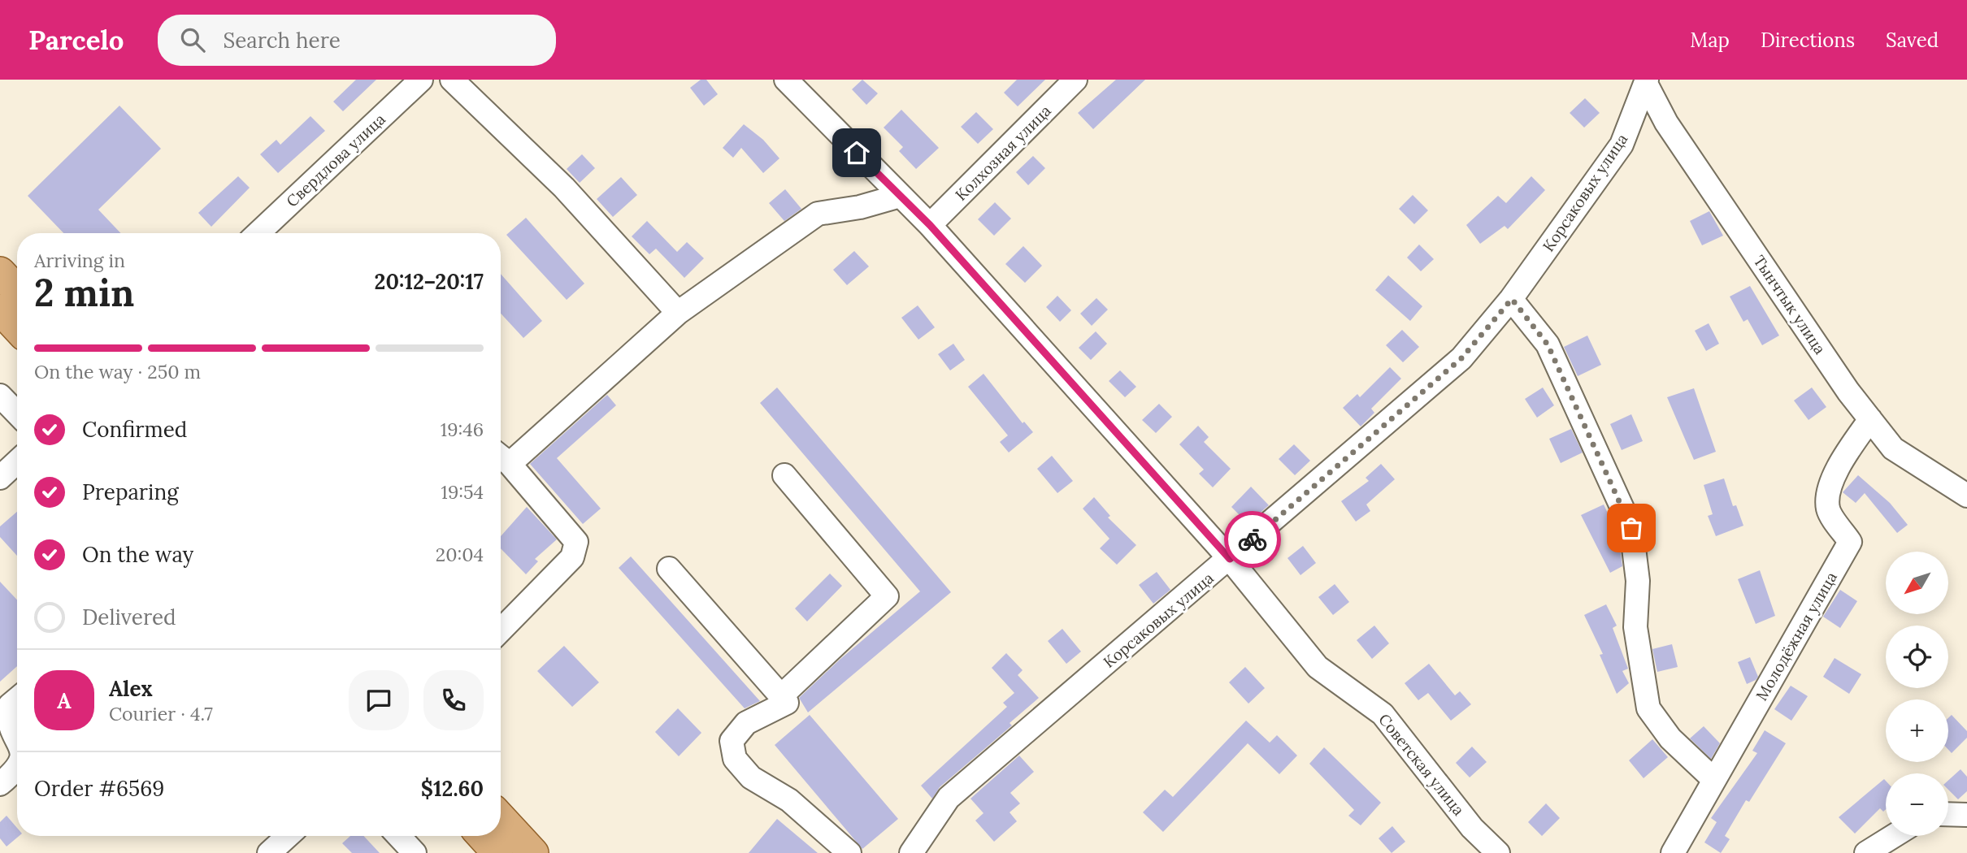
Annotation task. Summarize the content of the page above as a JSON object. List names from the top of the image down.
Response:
{
  "streets": {
    "street": [
      "Колхозная улица",
      "Свердлова улица",
      "Корсаковых улица",
      "Тынчтык улица",
      "Молодёжная улица",
      "Советская улица"
    ]
  },
  "crossings": [
    ["Колхозная улица", "Советская улица"],
    ["Корсаковых улица", "Тынчтык улица"],
    ["Корсаковых улица", "Советская улица"],
    ["Тынчтык улица", "Молодёжная улица"]
  ],
  "north": "bottom left",
  "page": {
    "header": "Parcelo",
    "search": "Search here",
    "nav": ["Map", "Directions", "Saved"],
    "heading": ["2 min", "Arriving in", "20:12–20:17"],
    "panel": [
      "Alex",
      "Courier · 4.7",
      "Order #6569",
      "$12.60"
    ],
    "bar": "On the way · 250 m",
    "list": [
      ["Confirmed", "19:46"],
      ["Preparing", "19:54"],
      ["On the way", "20:04"],
      "Delivered"
    ],
    "map_buttons": ["+", "−"],
    "round": "A"
  }
}
